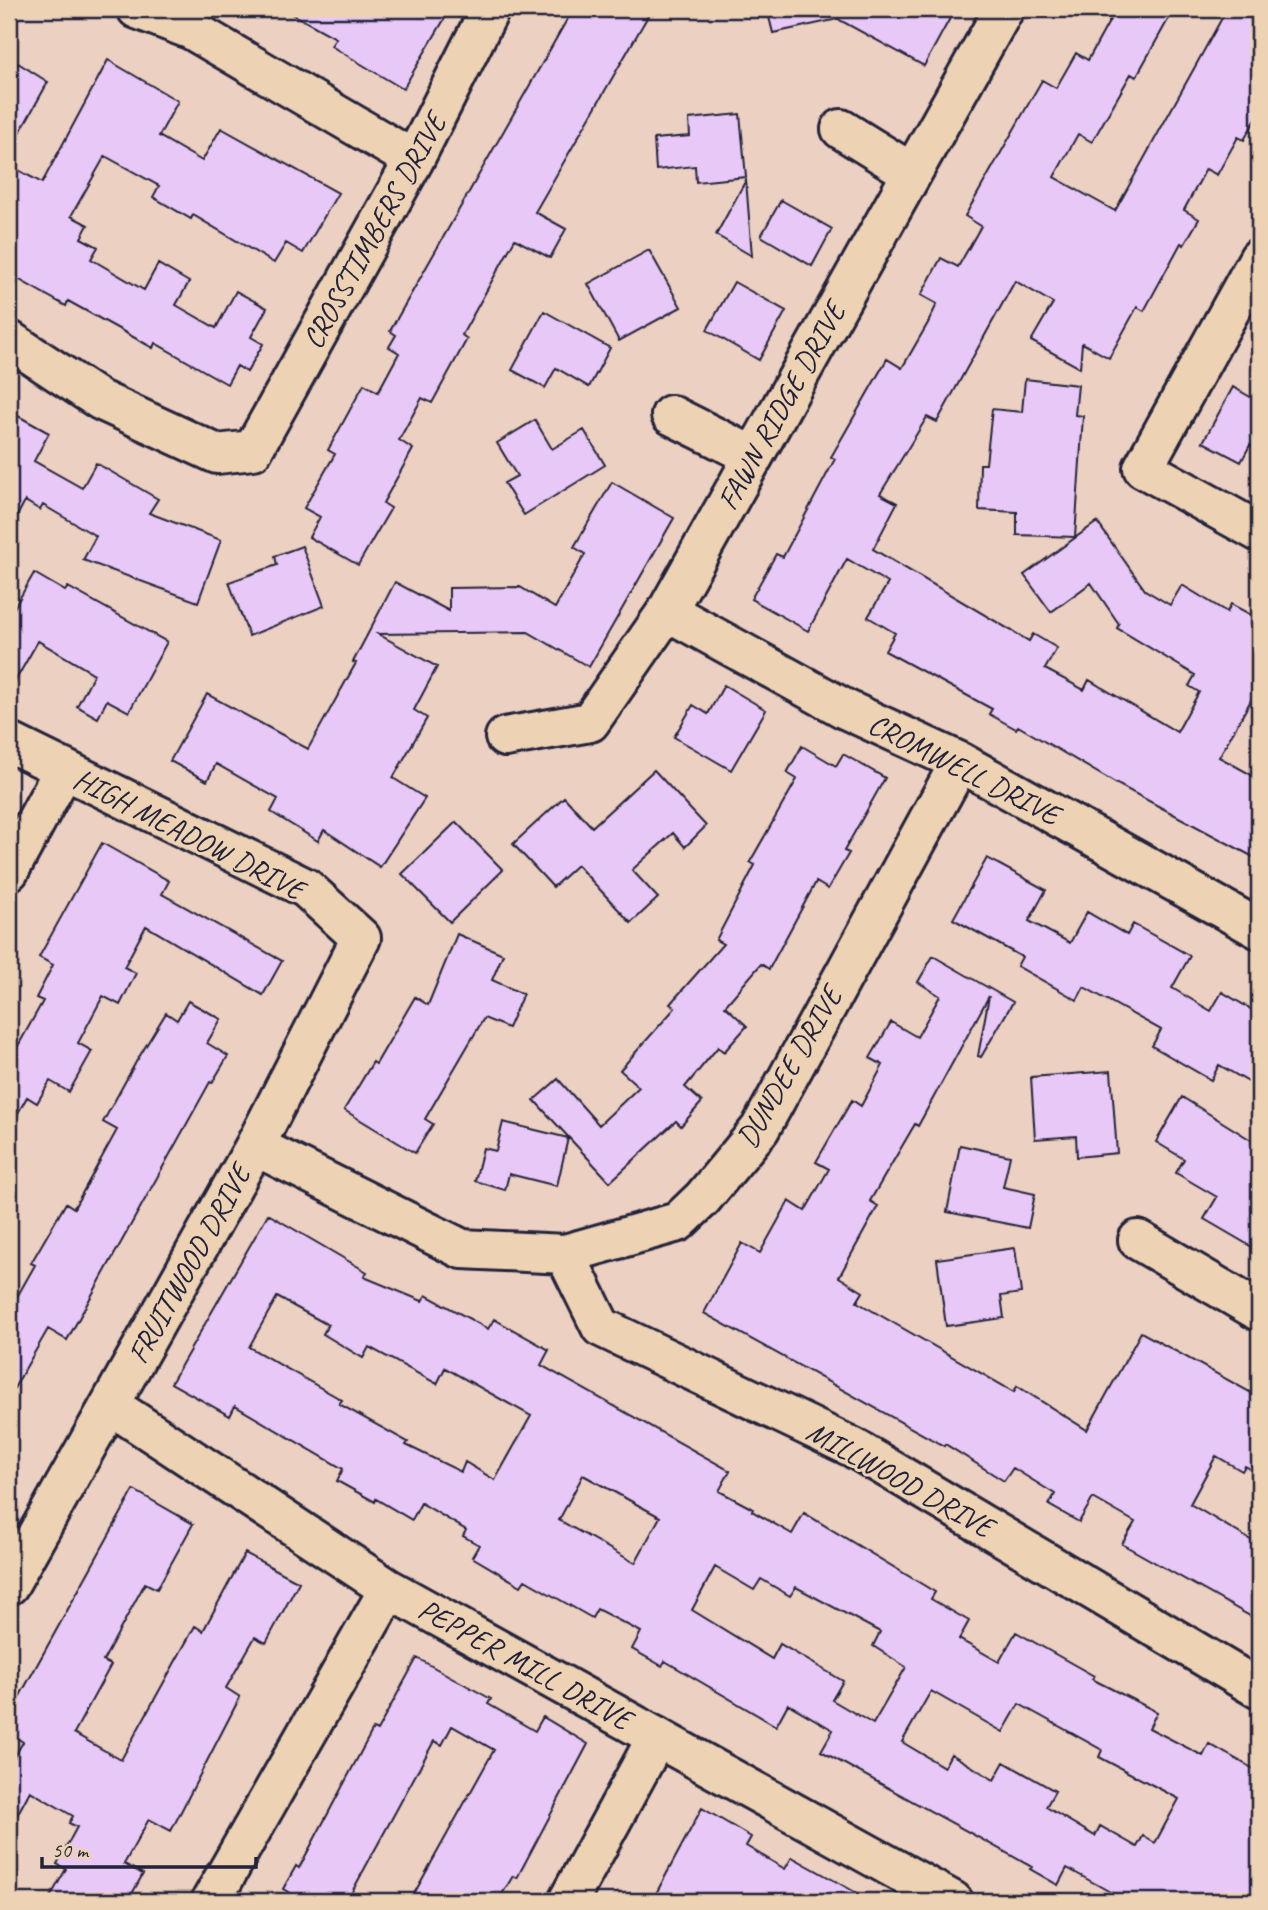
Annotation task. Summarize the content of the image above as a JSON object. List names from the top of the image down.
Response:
{
  "streets": {
    "street": [
      "CROSSTIMBERS DRIVE",
      "FAWN RIDGE DRIVE",
      "CROMWELL DRIVE",
      "HIGH MEADOW DRIVE",
      "DUNDEE DRIVE",
      "FRUITWOOD DRIVE",
      "MILLWOOD DRIVE",
      "PEPPER MILL DRIVE"
    ]
  },
  "crossings": [
    ["FAWN RIDGE DRIVE", "CROMWELL DRIVE"],
    ["CROMWELL DRIVE", "DUNDEE DRIVE"],
    ["HIGH MEADOW DRIVE", "FRUITWOOD DRIVE"],
    ["DUNDEE DRIVE", "FRUITWOOD DRIVE"],
    ["DUNDEE DRIVE", "MILLWOOD DRIVE"],
    ["FRUITWOOD DRIVE", "PEPPER MILL DRIVE"]
  ],
  "scale_bar": "50 m"
}
